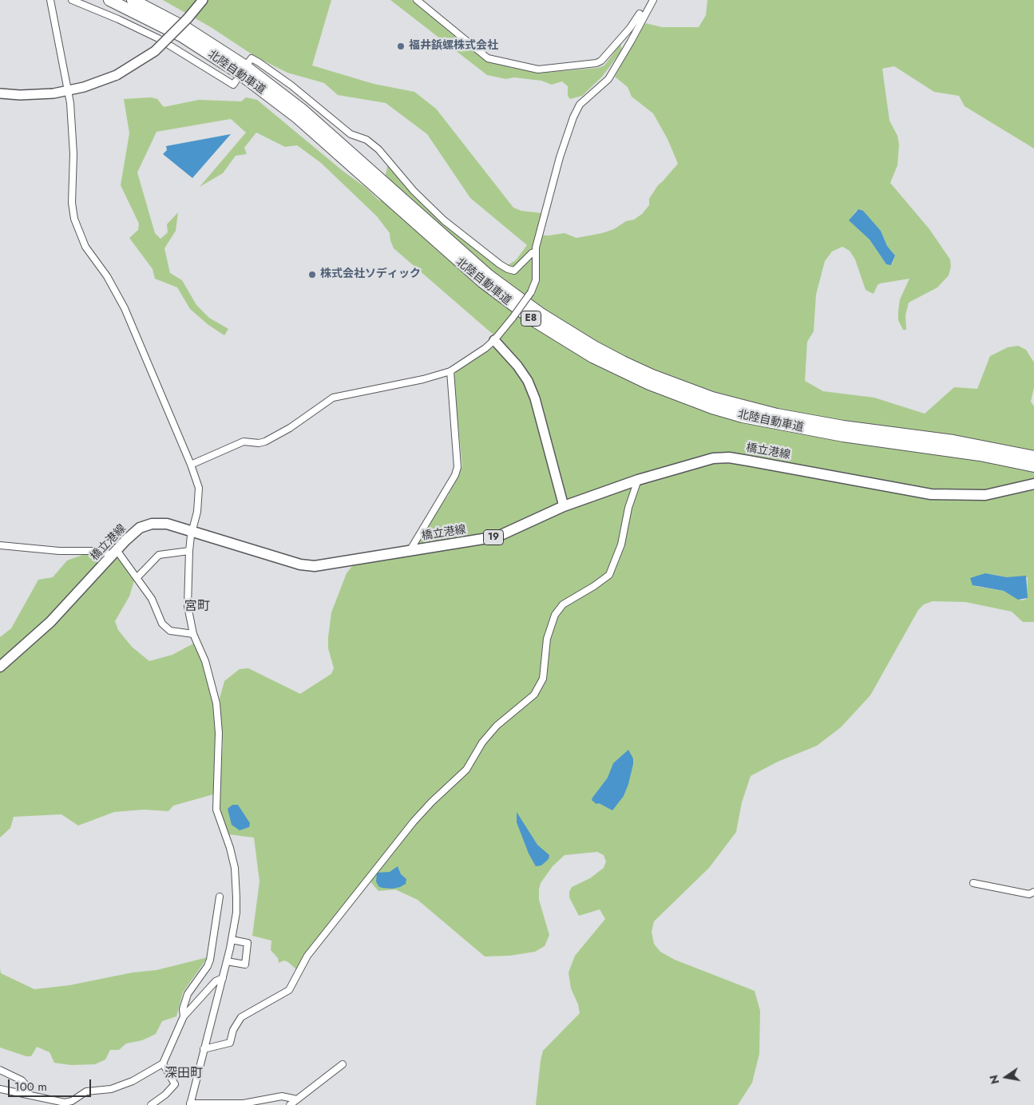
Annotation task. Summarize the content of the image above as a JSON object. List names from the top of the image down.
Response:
{
  "streets": {
    "highway": ["北陸自動車道", "E8"],
    "main road": ["橋立港線", "19"]
  },
  "districts": ["宮町", "深田町"],
  "places": ["福井鋲螺株式会社", "株式会社ソディック"],
  "scale_bar": "100 m",
  "north": "left"
}
